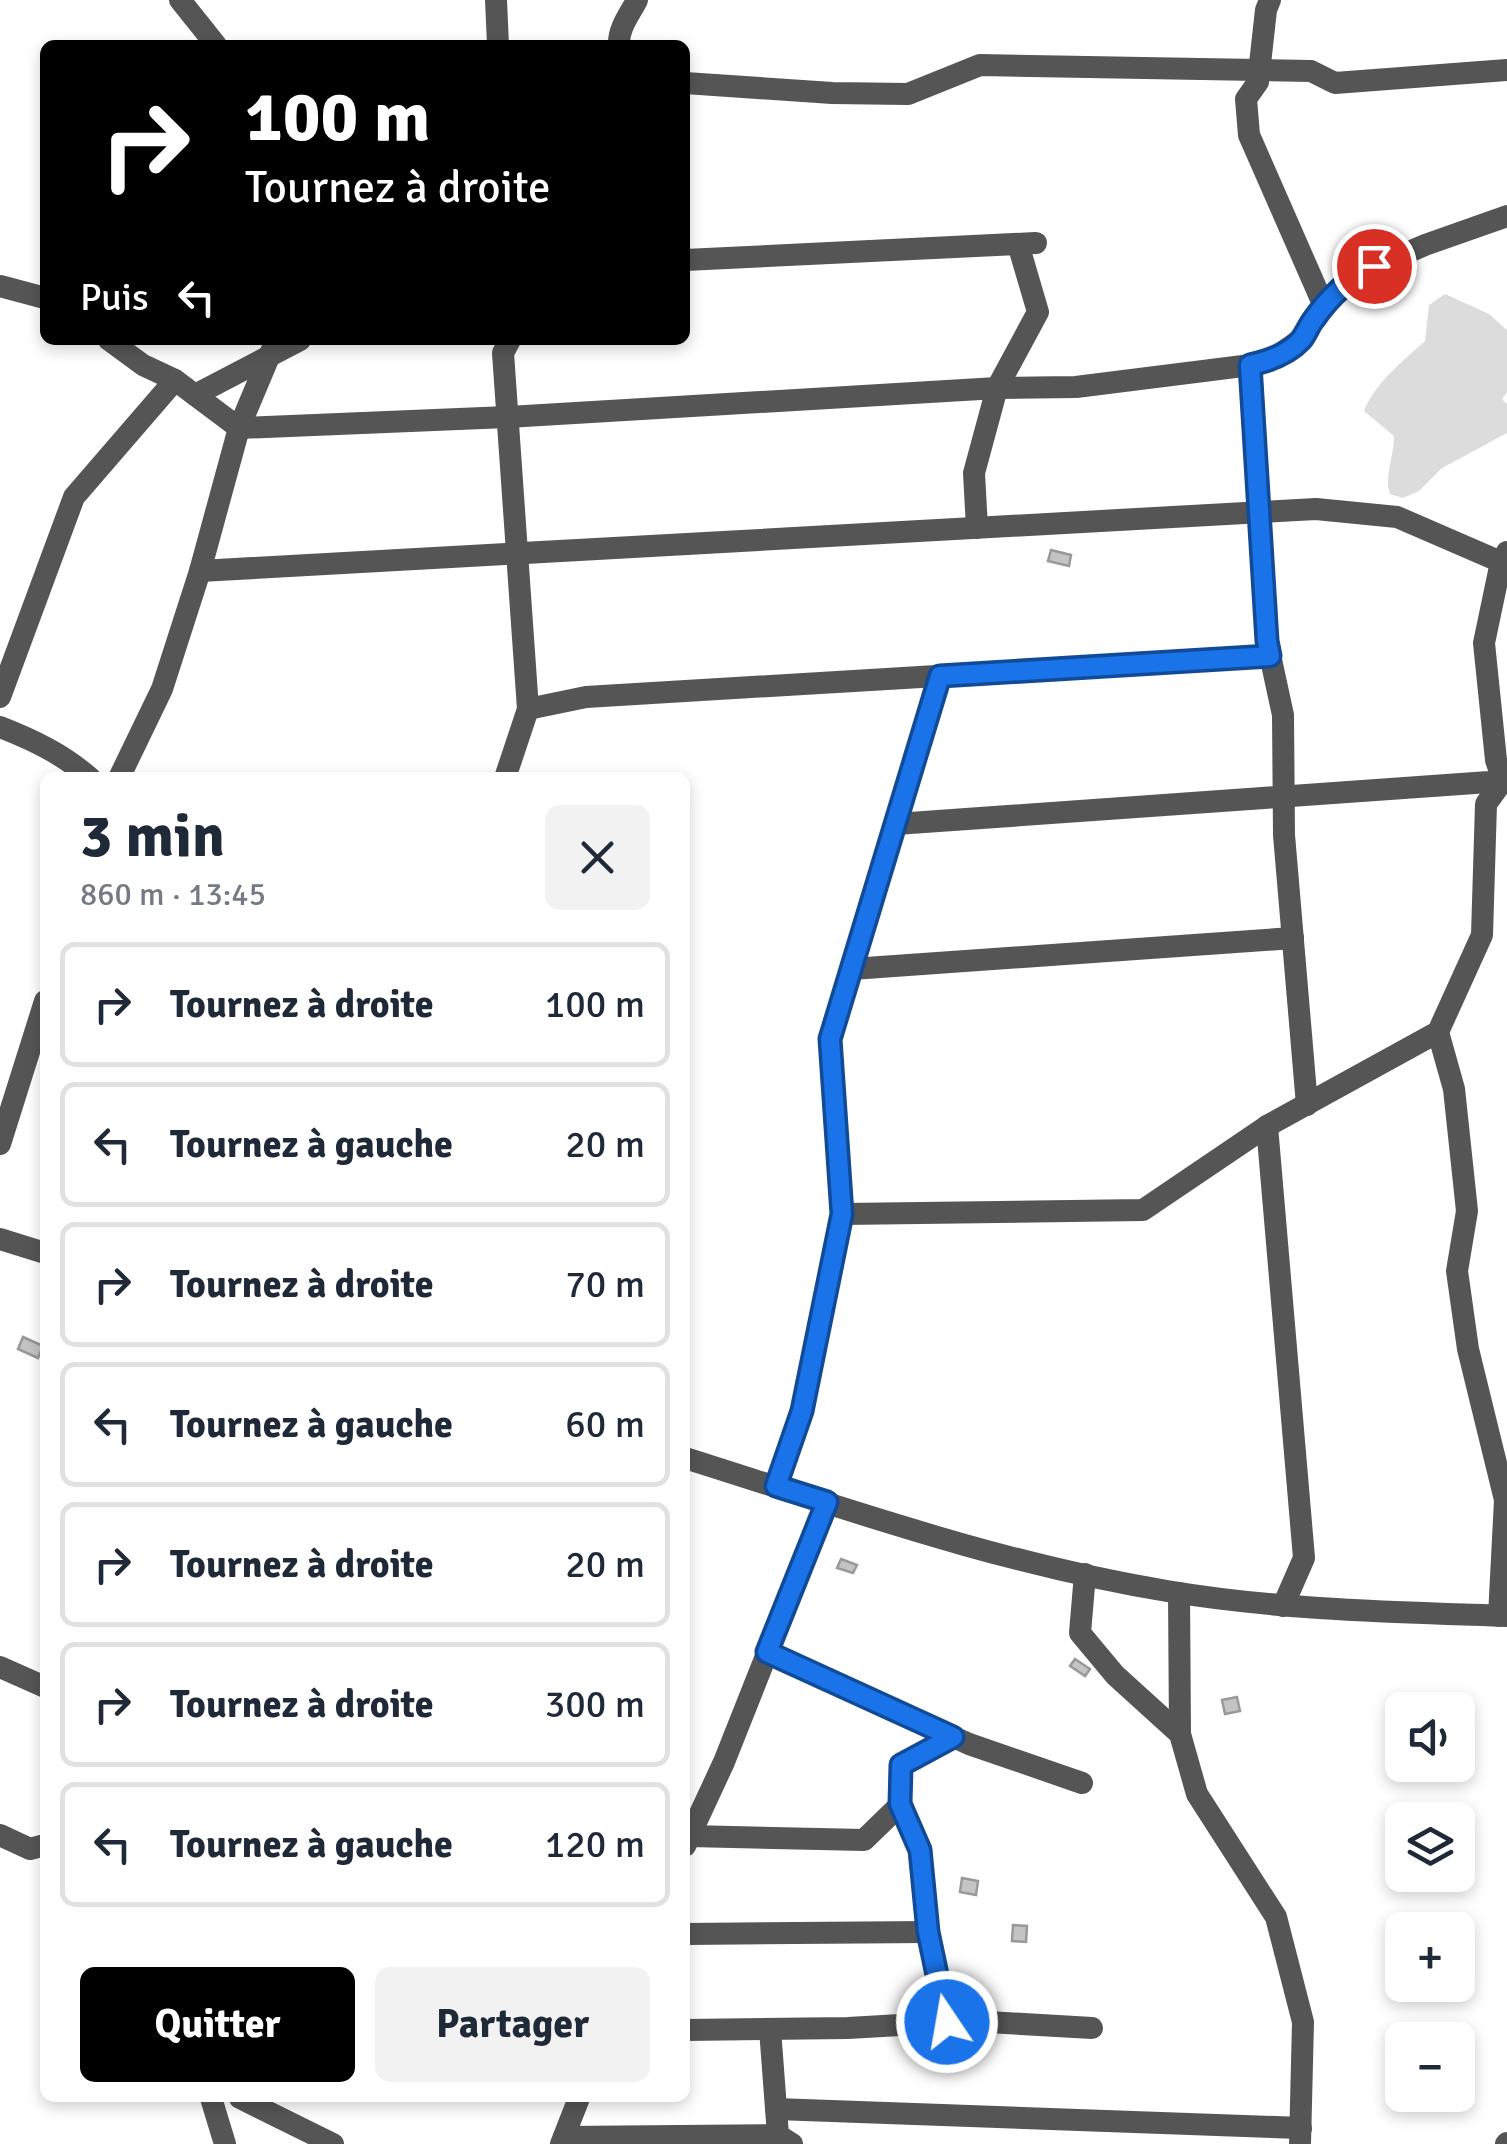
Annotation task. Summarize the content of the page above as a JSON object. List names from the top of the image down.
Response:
{
  "page": {
    "turn": ["100 m", "Tournez à droite"],
    "then": "Puis",
    "heading": ["3 min", "860 m · 13:45"],
    "list": [
      {
        "name": "Tournez à droite",
        "value": "100 m"
      },
      {
        "name": "Tournez à gauche",
        "value": "20 m"
      },
      {
        "name": "Tournez à droite",
        "value": "70 m"
      },
      {
        "name": "Tournez à gauche",
        "value": "60 m"
      },
      {
        "name": "Tournez à droite",
        "value": "20 m"
      },
      {
        "name": "Tournez à droite",
        "value": "300 m"
      },
      {
        "name": "Tournez à gauche",
        "value": "120 m"
      }
    ],
    "map_buttons": ["+", "−"],
    "buttons": ["Quitter", "Partager"]
  }
}
